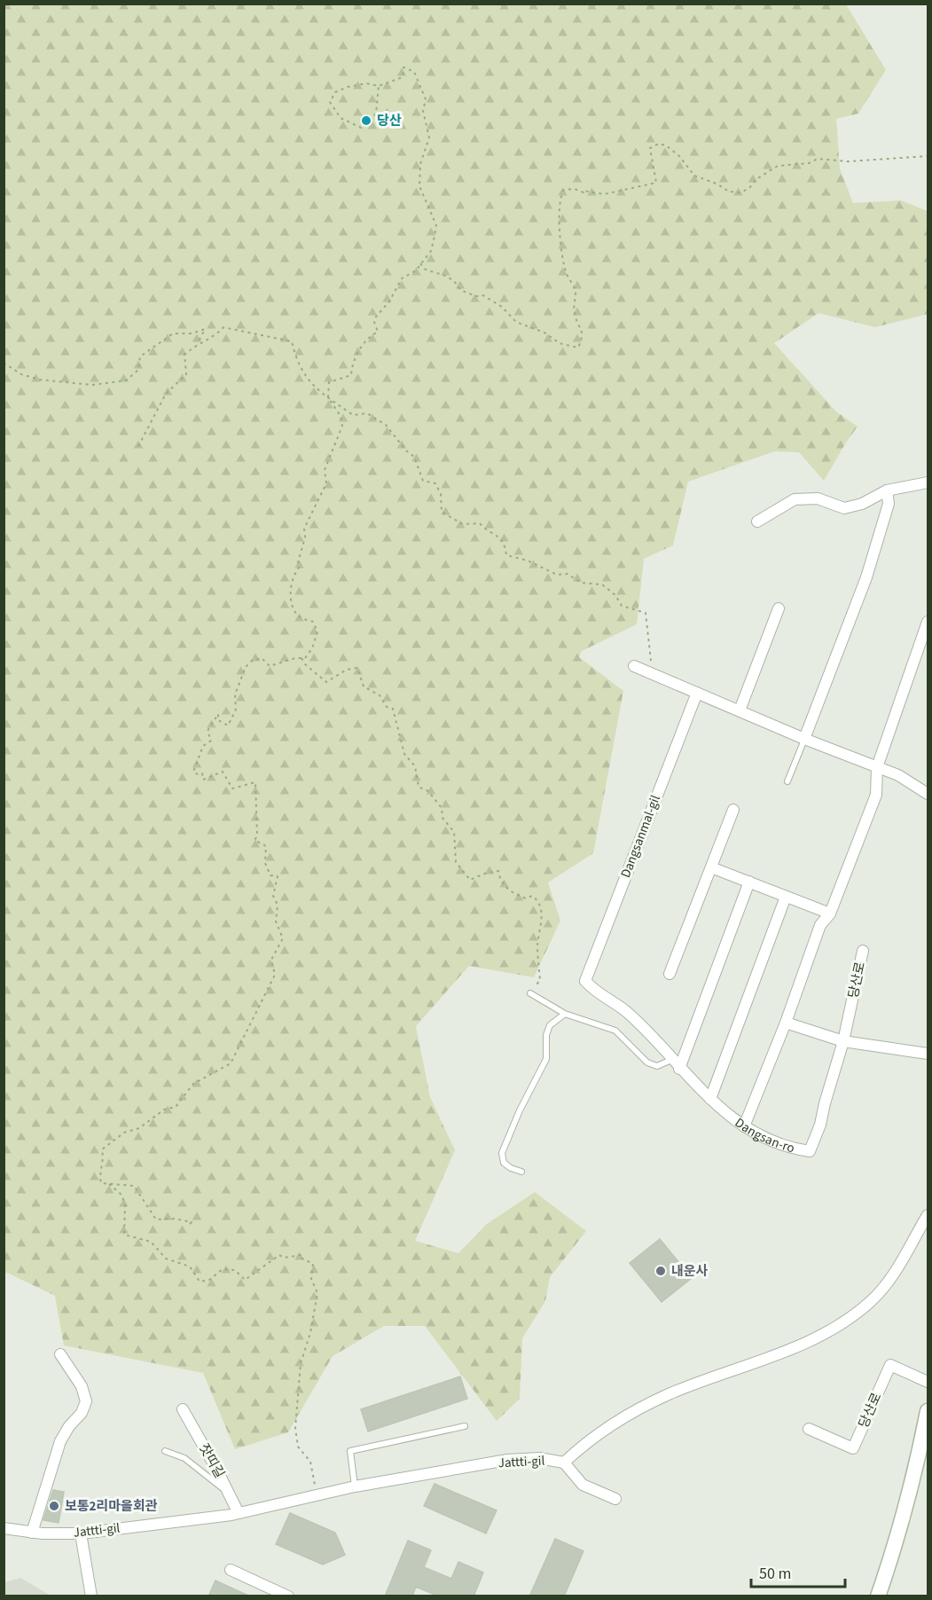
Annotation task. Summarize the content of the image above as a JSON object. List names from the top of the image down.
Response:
{
  "streets": {
    "street": [
      "Dangsanmal-gil",
      "당산로",
      "Dangsan-ro",
      "잣띠길",
      "Jattti-gil"
    ]
  },
  "crossings": [
    ["Dangsanmal-gil", "Dangsan-ro"],
    ["당산로", "Dangsan-ro"],
    ["잣띠길", "Jattti-gil"]
  ],
  "places": ["당산", "내운사", "보통2리마을회관"],
  "scale_bar": "50 m"
}
